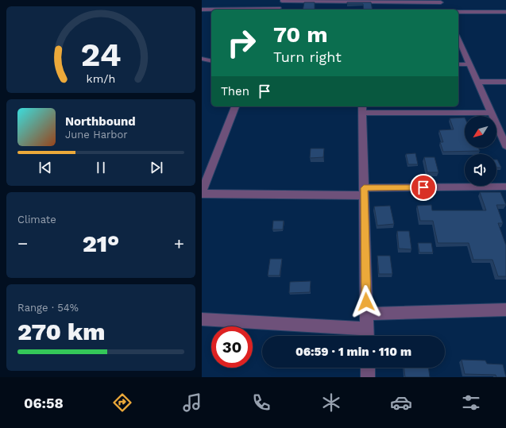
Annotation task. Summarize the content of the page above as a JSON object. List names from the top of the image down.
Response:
{
  "north": "bottom left",
  "page": {
    "turn": ["70 m", "Turn right"],
    "then": "Then",
    "song": ["Northbound", "June Harbor"],
    "tile": [
      "Climate",
      ["Range · 54%", "270 km"]
    ],
    "heat": ["−", "21°", "+"],
    "limit": "30",
    "trip": "06:59 · 1 min · 110 m",
    "tabs": "06:58",
    "gauge": ["24", "km/h"]
  }
}
